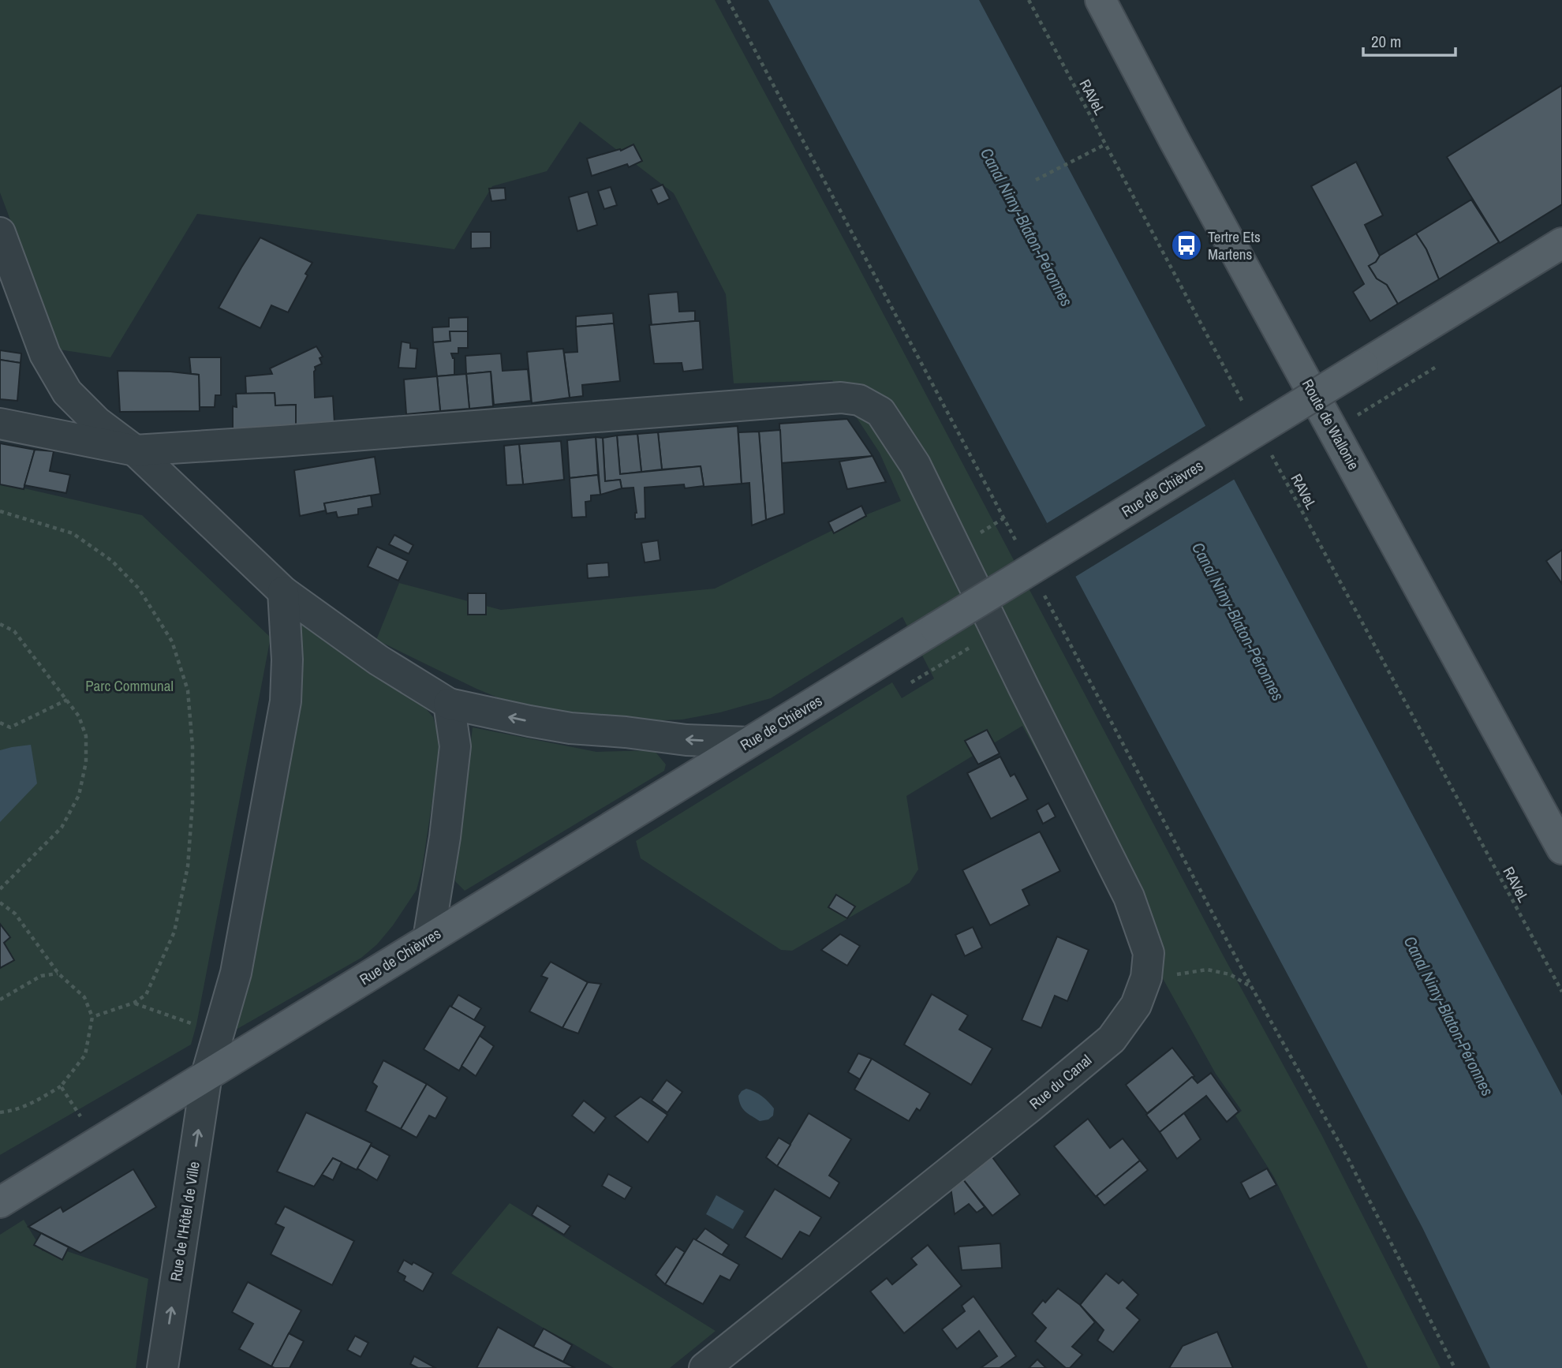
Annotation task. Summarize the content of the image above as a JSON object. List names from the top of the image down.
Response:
{
  "streets": {
    "main road": ["Route de Wallonie", "Rue de Chièvres"],
    "street": ["Rue du Canal", "Rue de l'Hôtel de Ville"],
    "path": ["RAVeL"]
  },
  "crossings": [
    ["Rue de Chièvres", "Rue de l'Hôtel de Ville"]
  ],
  "one_way": ["Rue de l'Hôtel de Ville"],
  "water": ["Canal Nimy-Blaton-Péronnes"],
  "parks": ["Parc Communal"],
  "places": {
    "bus stop": ["Tertre Ets Martens"]
  },
  "scale_bar": "20 m"
}
